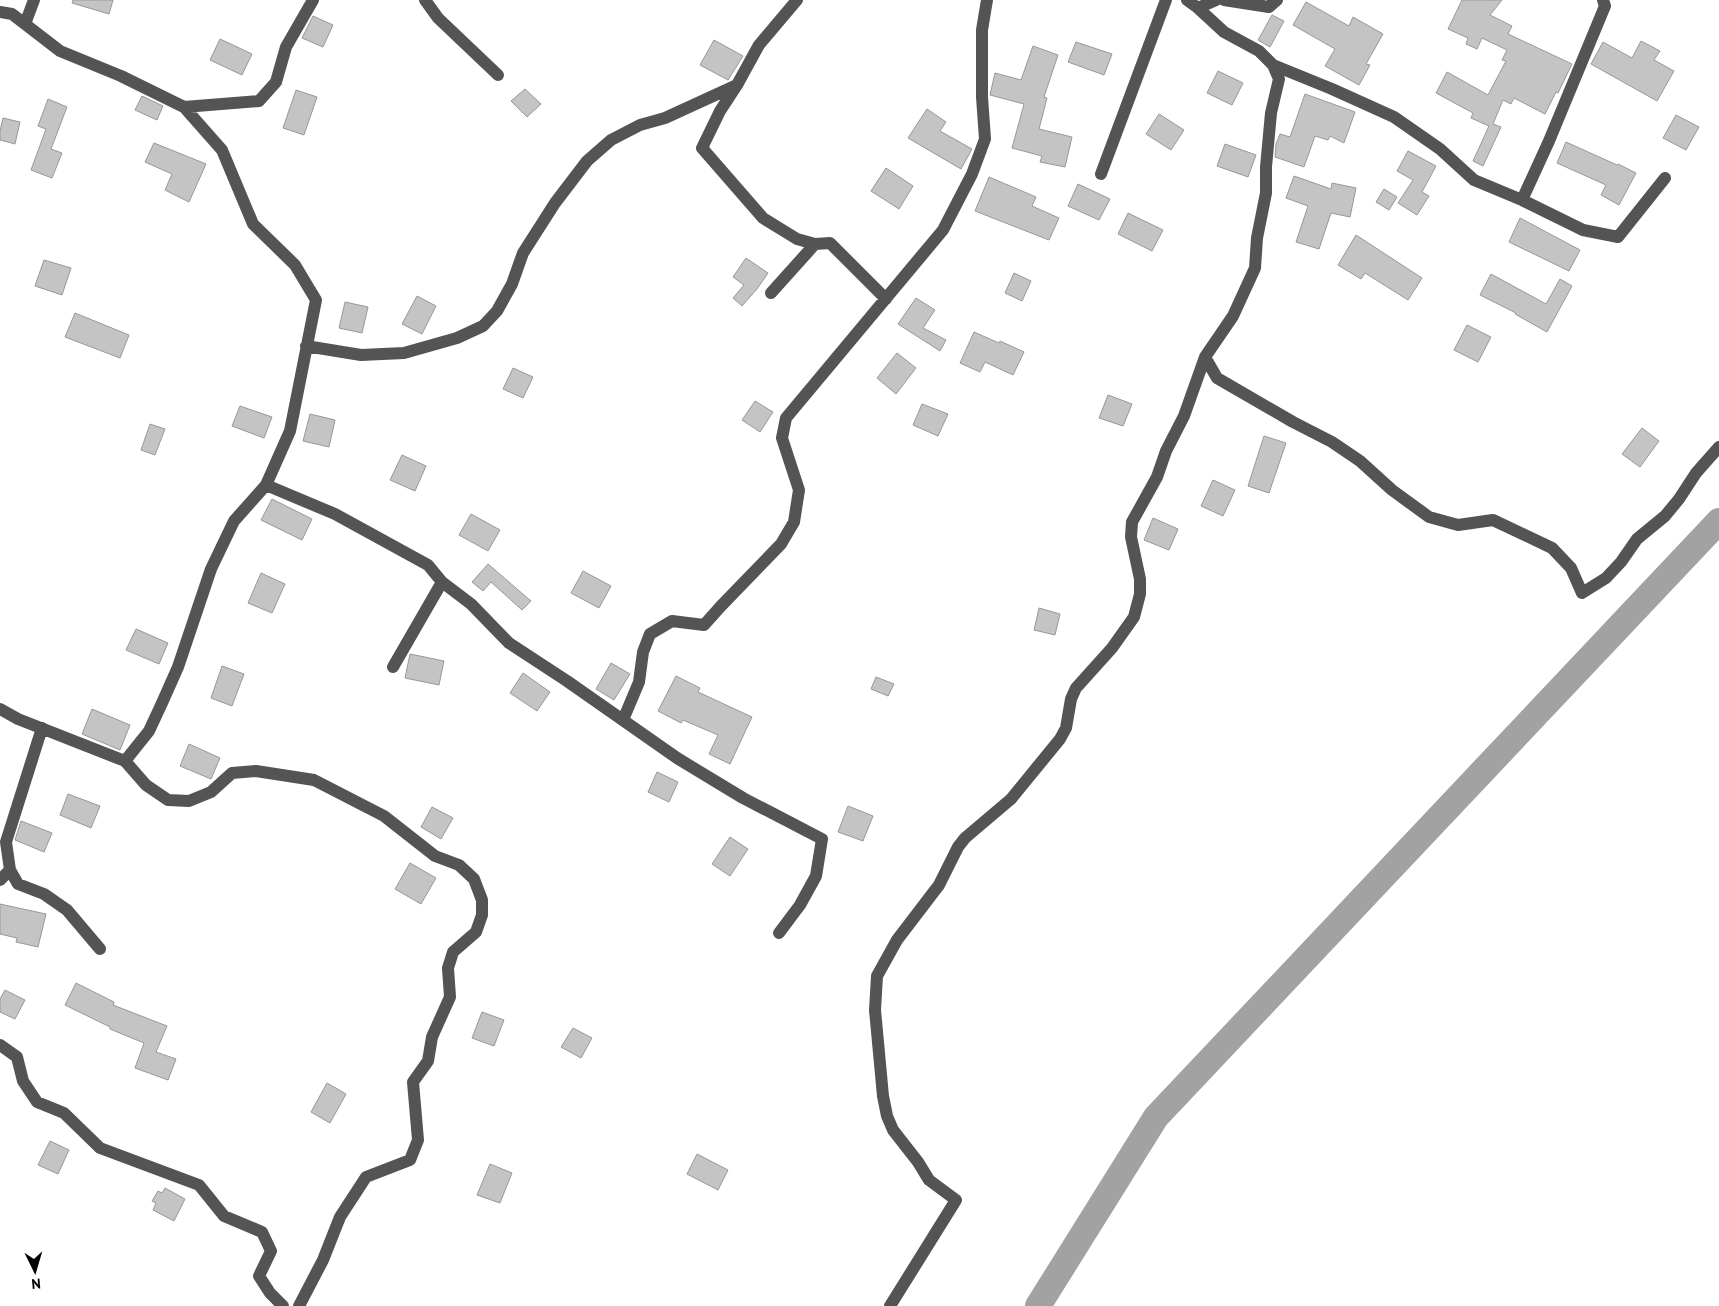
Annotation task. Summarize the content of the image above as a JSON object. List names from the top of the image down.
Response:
{
  "north": "bottom"
}
